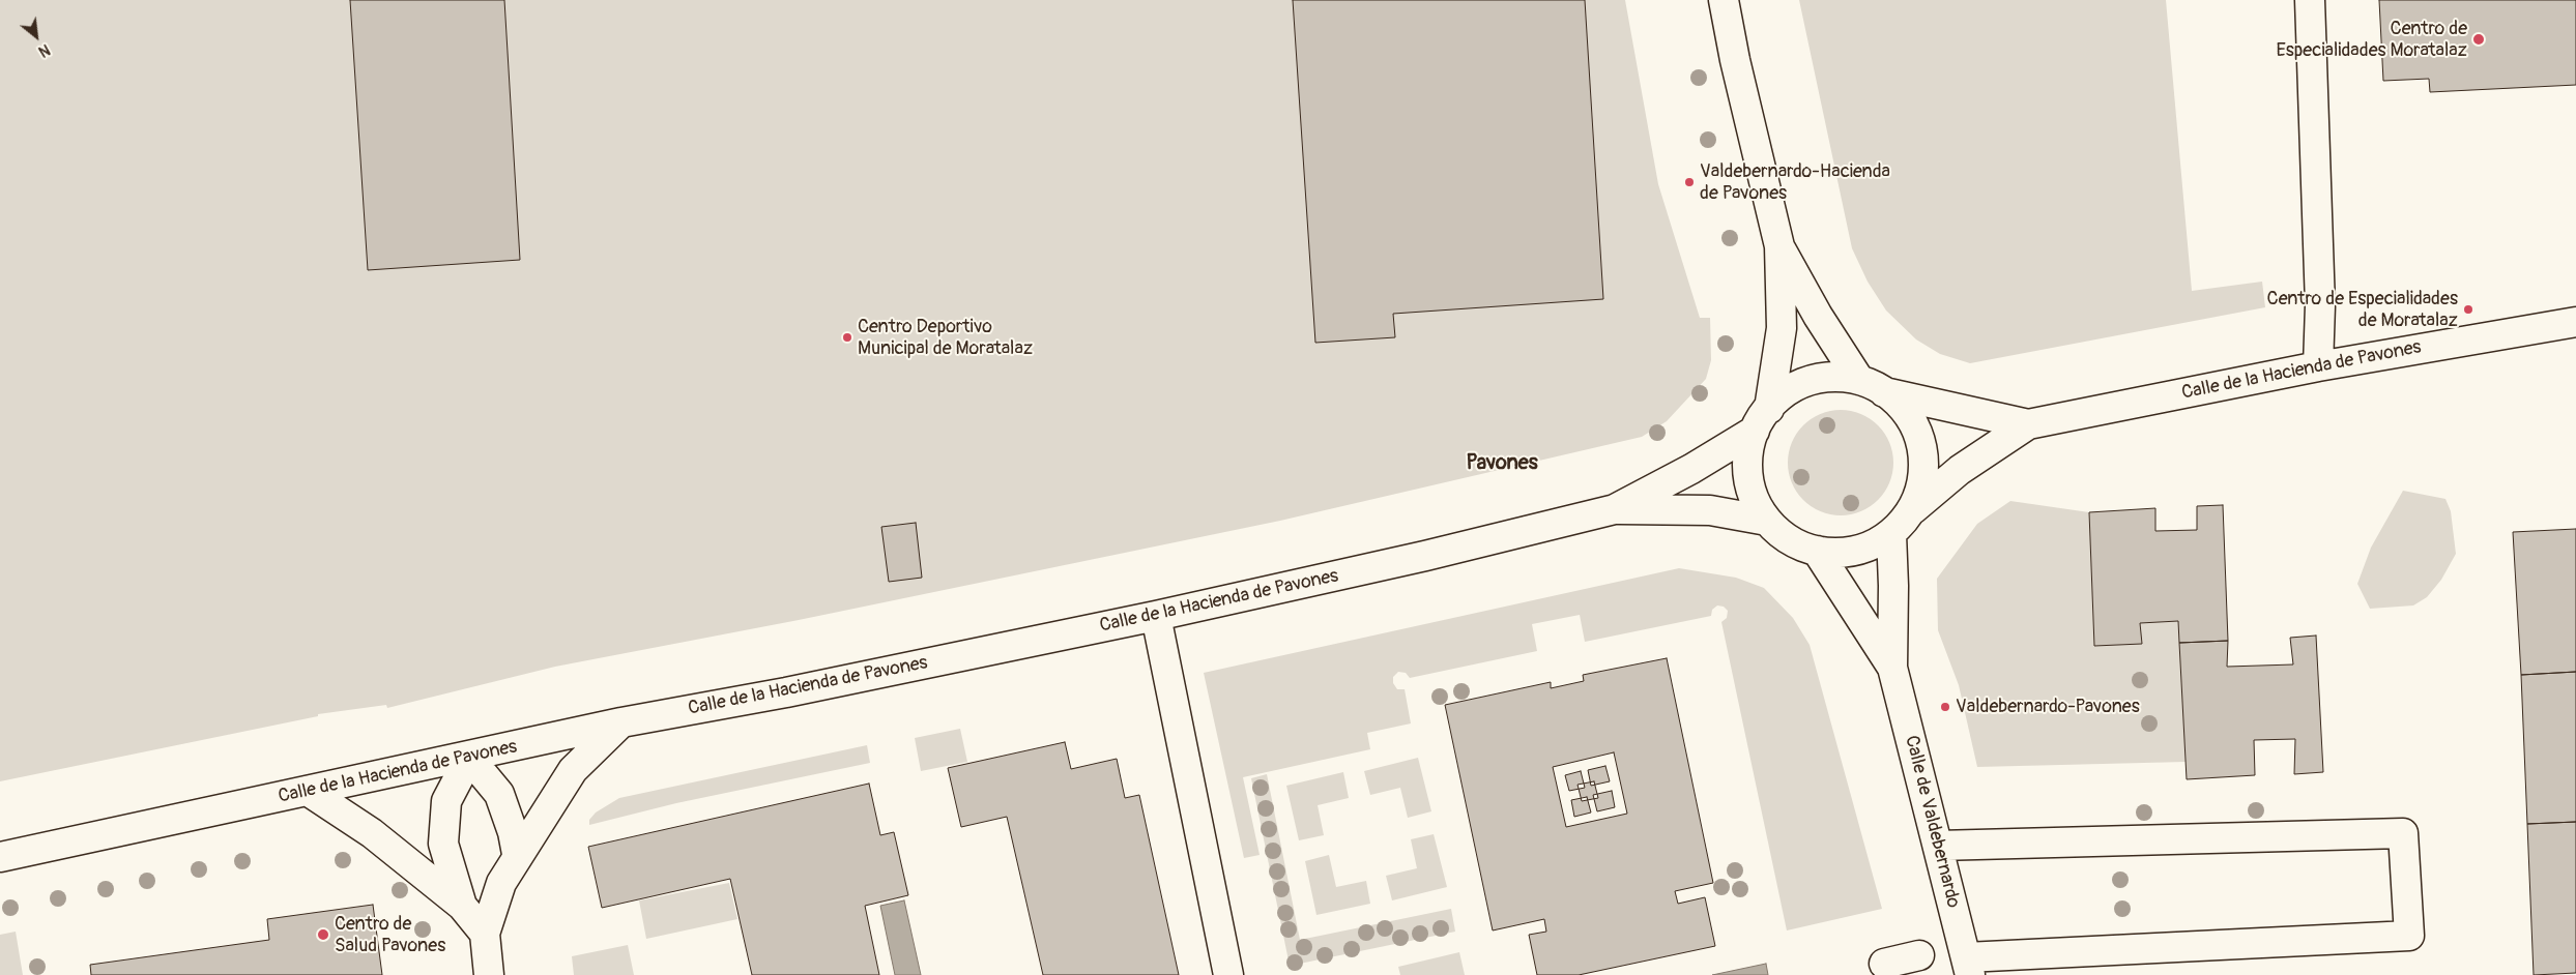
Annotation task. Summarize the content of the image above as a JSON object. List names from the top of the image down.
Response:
{
  "streets": {
    "street": ["Calle de la Hacienda de Pavones", "Calle de Valdebernardo"]
  },
  "crossings": [
    ["Calle de la Hacienda de Pavones", "Calle de Valdebernardo"]
  ],
  "districts": ["Pavones"],
  "places": [
    "Centro de Especialidades Moratalaz",
    "Valdebernardo-Hacienda de Pavones",
    "Centro de Especialidades de Moratalaz",
    "Centro Deportivo Municipal de Moratalaz",
    "Valdebernardo-Pavones",
    "Centro de Salud Pavones"
  ],
  "north": "bottom right"
}
